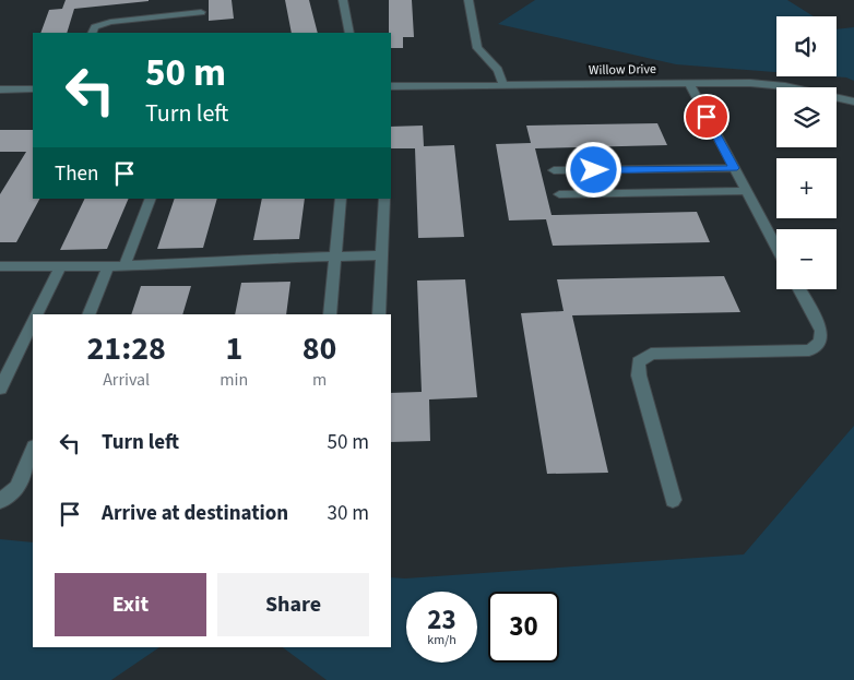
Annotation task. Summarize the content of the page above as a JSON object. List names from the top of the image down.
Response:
{
  "streets": {
    "street": ["Willow Drive"]
  },
  "page": {
    "map_buttons": ["+", "−"],
    "turn": ["50 m", "Turn left"],
    "then": "Then",
    "eta": [
      "21:28",
      "Arrival",
      "1",
      "min",
      "80",
      "m"
    ],
    "list": [
      {
        "name": "Turn left",
        "value": "50 m"
      },
      {
        "name": "Arrive at destination",
        "value": "30 m"
      }
    ],
    "buttons": ["Exit", "Share"],
    "speed": "23 km/h",
    "limit": "30"
  }
}
